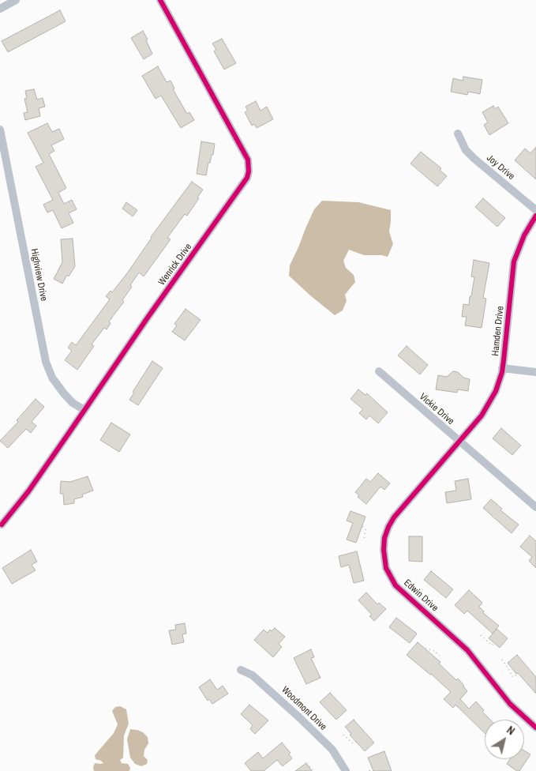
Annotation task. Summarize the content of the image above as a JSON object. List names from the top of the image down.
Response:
{
  "streets": {
    "street": [
      "Joy Drive",
      "Wenrick Drive",
      "Highview Drive",
      "Hamden Drive",
      "Vickie Drive",
      "Edwin Drive",
      "Woodmont Drive"
    ]
  },
  "crossings": [
    ["Wenrick Drive", "Highview Drive"],
    ["Hamden Drive", "Vickie Drive"],
    ["Hamden Drive", "Edwin Drive"],
    ["Vickie Drive", "Edwin Drive"]
  ],
  "north": "top right"
}
